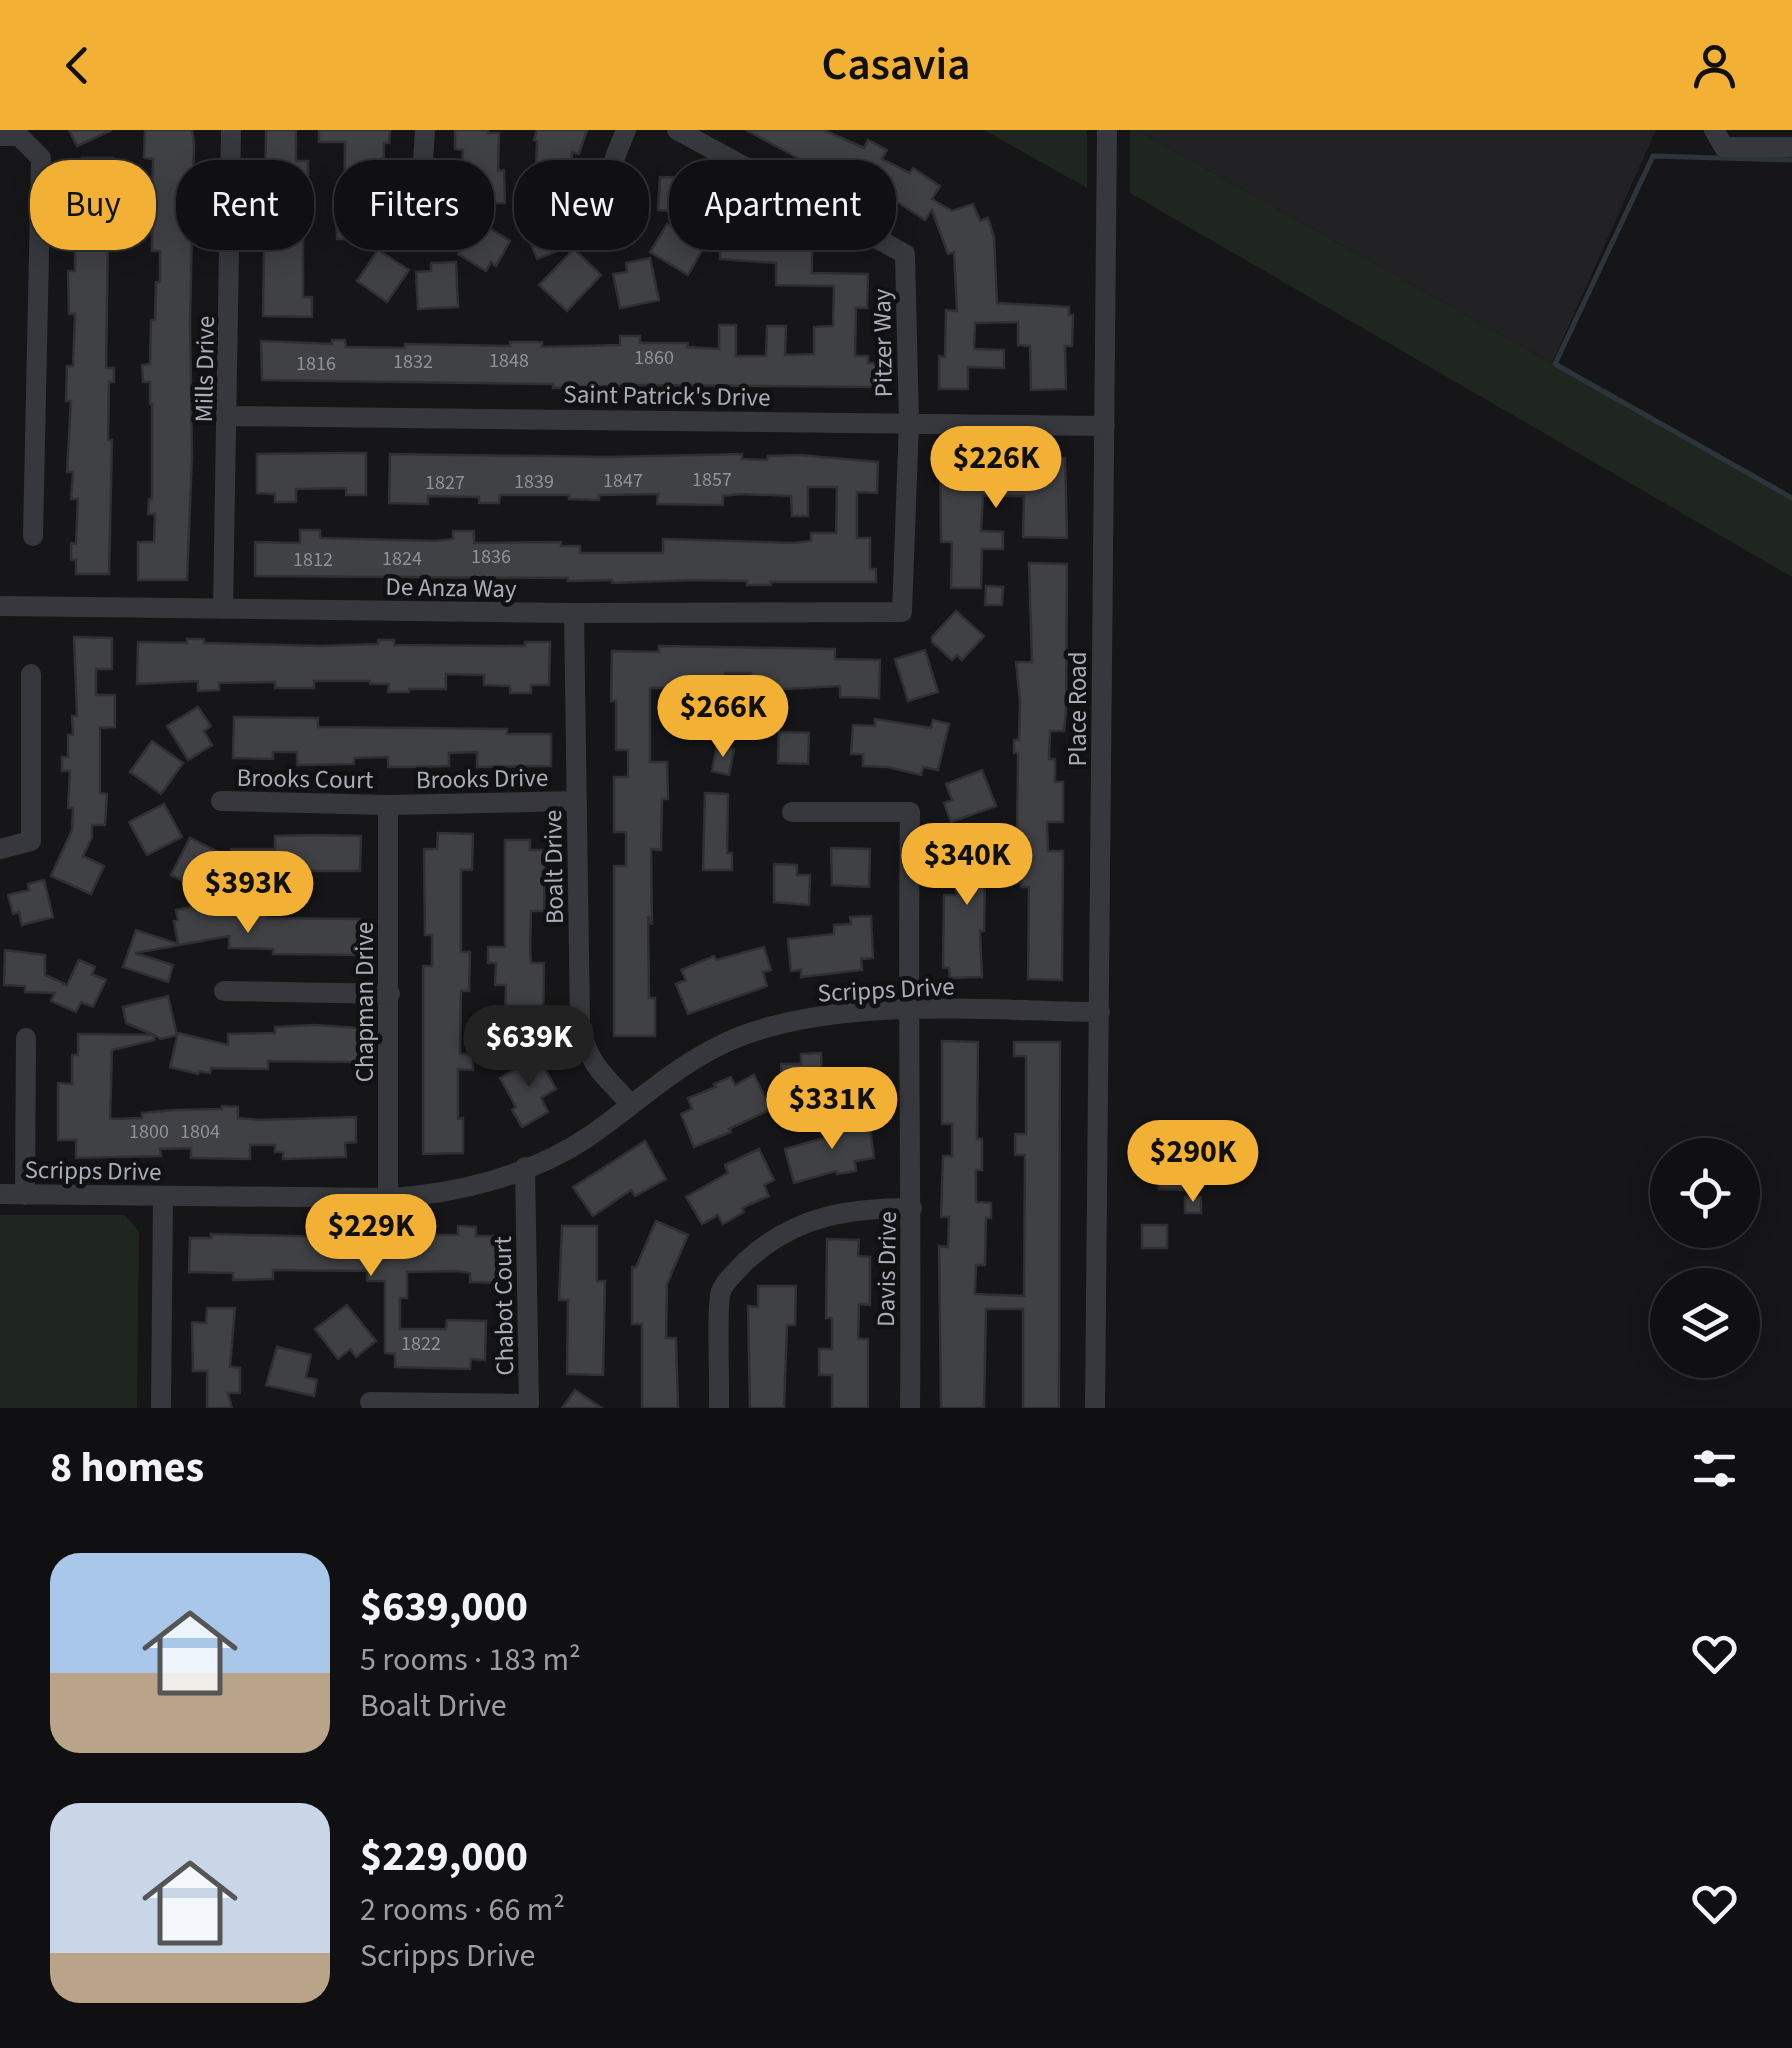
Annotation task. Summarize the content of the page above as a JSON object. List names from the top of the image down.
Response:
{
  "streets": {
    "street": [
      "Pitzer Way",
      "Mills Drive",
      "Saint Patrick's Drive",
      "De Anza Way",
      "Place Road",
      "Brooks Court",
      "Brooks Drive",
      "Boalt Drive",
      "Scripps Drive",
      "Chapman Drive",
      "Davis Drive",
      "Chabot Court"
    ]
  },
  "crossings": [
    ["Pitzer Way", "Saint Patrick's Drive"],
    ["Pitzer Way", "De Anza Way"],
    ["Mills Drive", "Saint Patrick's Drive"],
    ["Mills Drive", "De Anza Way"],
    ["Saint Patrick's Drive", "Place Road"],
    ["De Anza Way", "Boalt Drive"],
    ["Place Road", "Scripps Drive"],
    ["Brooks Court", "Brooks Drive"],
    ["Brooks Court", "Chapman Drive"],
    ["Brooks Drive", "Boalt Drive"],
    ["Brooks Drive", "Chapman Drive"],
    ["Boalt Drive", "Scripps Drive"],
    ["Scripps Drive", "Chapman Drive"],
    ["Scripps Drive", "Davis Drive"],
    ["Scripps Drive", "Chabot Court"]
  ],
  "house_numbers": [
    "1860",
    "1848",
    "1832",
    "1816",
    "1857",
    "1847",
    "1839",
    "1827",
    "1836",
    "1824",
    "1812",
    "1800",
    "1804",
    "1822"
  ],
  "page": {
    "header": "Casavia",
    "chip": [
      "Buy",
      "Rent",
      "Filters",
      "New",
      "Apartment"
    ],
    "price": [
      "$226K",
      "$266K",
      "$340K",
      "$393K",
      "$639K",
      "$331K",
      "$290K",
      "$229K"
    ],
    "heading": "8 homes",
    "list": [
      {
        "name": "$639,000",
        "note": "5 rooms · 183 m² · Boalt Drive"
      },
      {
        "name": "$229,000",
        "note": "2 rooms · 66 m² · Scripps Drive"
      }
    ]
  }
}
